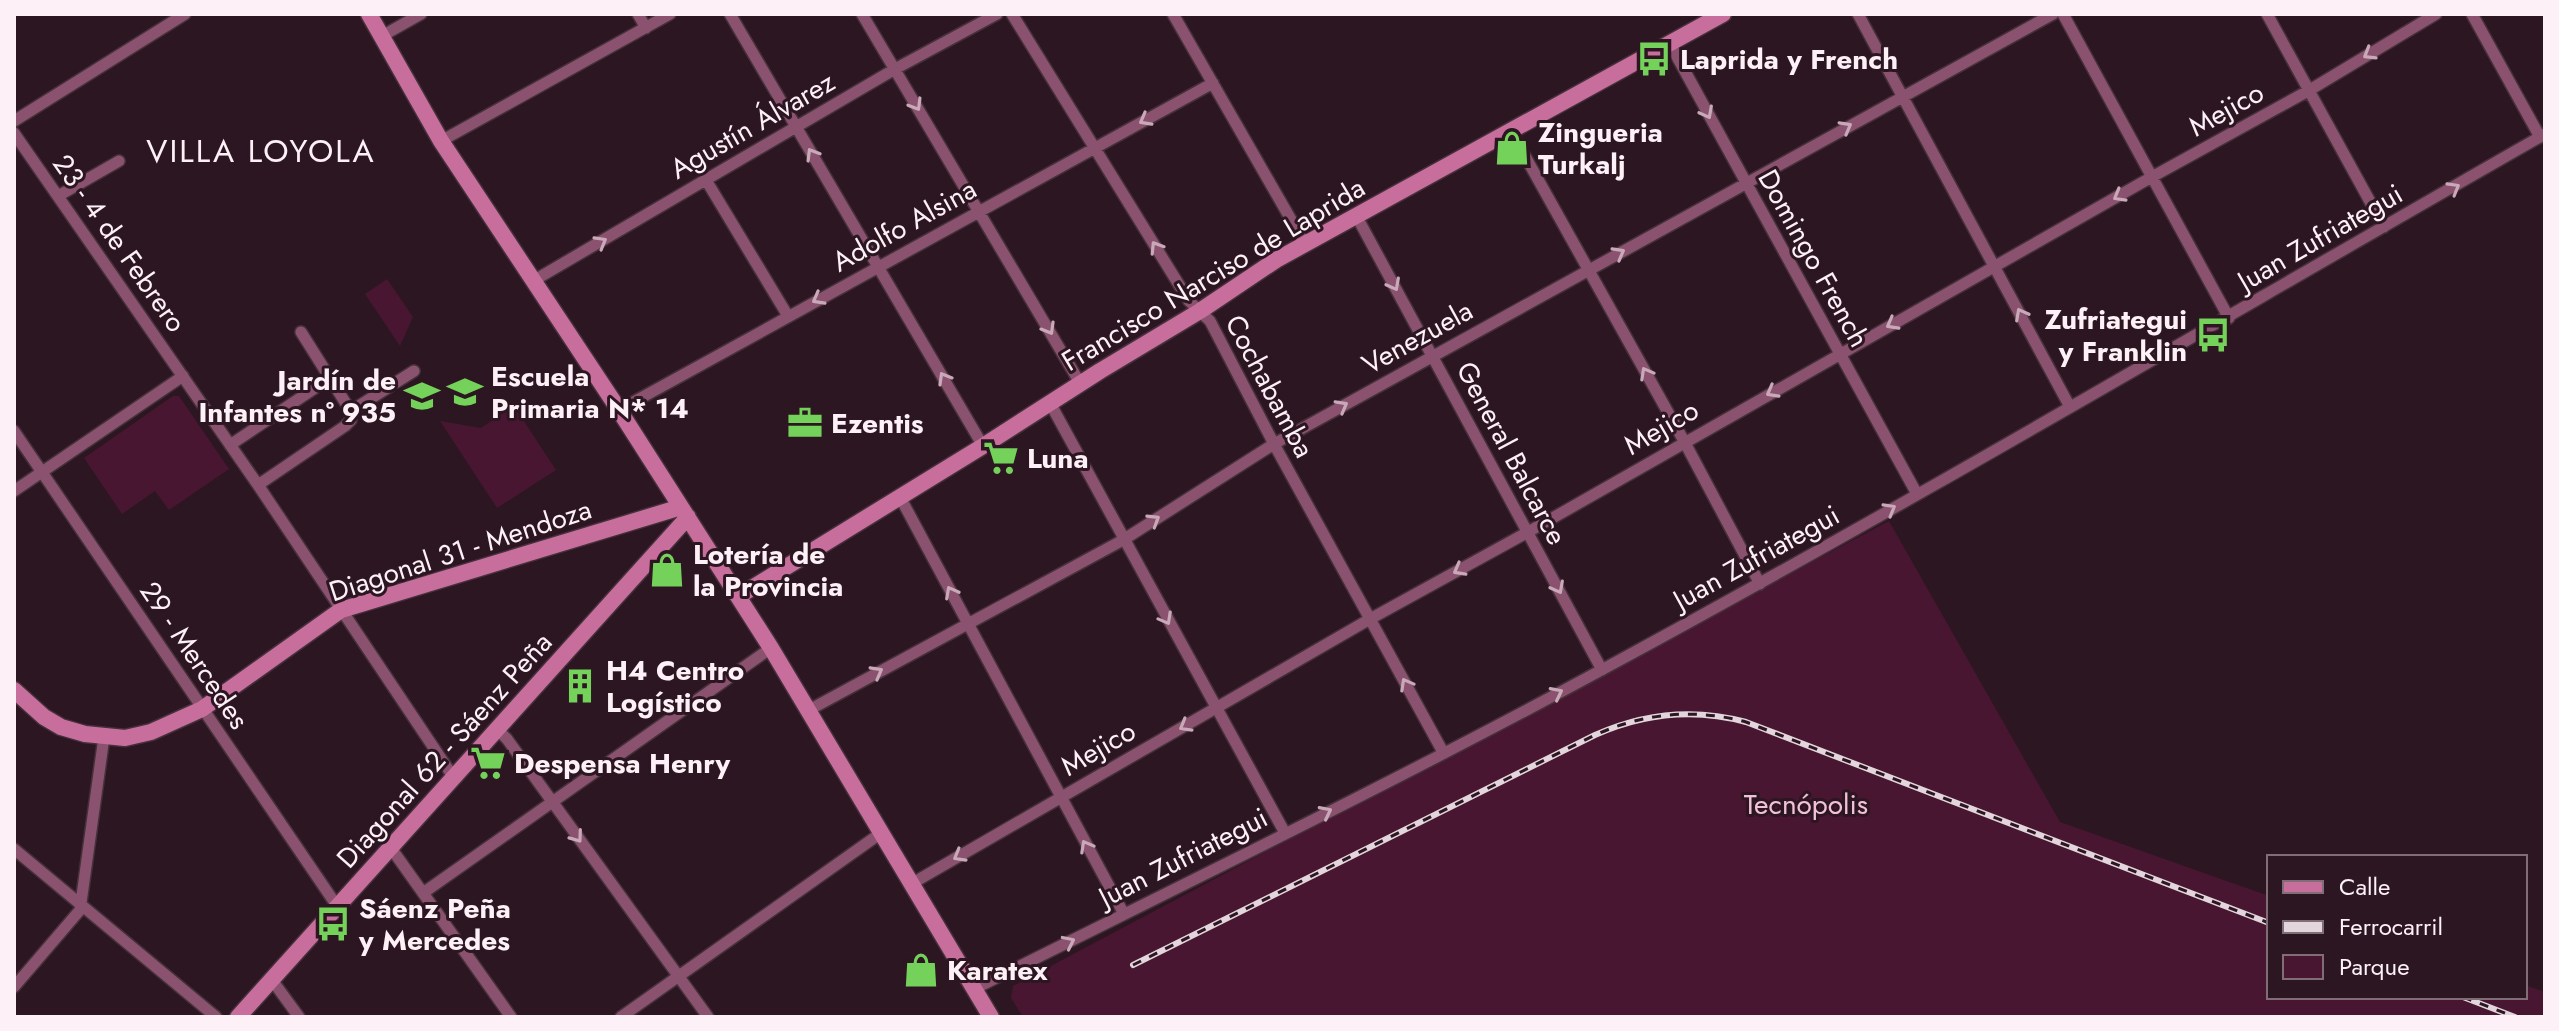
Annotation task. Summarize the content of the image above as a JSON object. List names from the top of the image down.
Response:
{
  "streets": {
    "main road": ["Francisco Narciso de Laprida", "Diagonal 31 - Mendoza", "Diagonal 62 - Sáenz Peña"],
    "street": [
      "Mejico",
      "Agustín Álvarez",
      "Adolfo Alsina",
      "Juan Zufriategui",
      "23 - 4 de Febrero",
      "Domingo French",
      "Venezuela",
      "Cochabamba",
      "General Balcarce",
      "29 - Mercedes"
    ]
  },
  "crossings": [
    ["Mejico", "Domingo French"],
    ["Mejico", "Cochabamba"],
    ["Mejico", "General Balcarce"],
    ["Adolfo Alsina", "Cochabamba"],
    ["Juan Zufriategui", "Domingo French"],
    ["Juan Zufriategui", "Cochabamba"],
    ["Juan Zufriategui", "General Balcarce"],
    ["23 - 4 de Febrero", "Diagonal 31 - Mendoza"],
    ["23 - 4 de Febrero", "Diagonal 62 - Sáenz Peña"],
    ["Domingo French", "Francisco Narciso de Laprida"],
    ["Domingo French", "Venezuela"],
    ["Francisco Narciso de Laprida", "Cochabamba"],
    ["Francisco Narciso de Laprida", "General Balcarce"],
    ["Venezuela", "Cochabamba"],
    ["Venezuela", "General Balcarce"],
    ["Diagonal 31 - Mendoza", "29 - Mercedes"],
    ["Diagonal 31 - Mendoza", "Diagonal 62 - Sáenz Peña"],
    ["29 - Mercedes", "Diagonal 62 - Sáenz Peña"]
  ],
  "one_way": [
    "Mejico",
    "Agustín Álvarez",
    "Adolfo Alsina",
    "Juan Zufriategui",
    "Venezuela",
    "Cochabamba",
    "General Balcarce"
  ],
  "districts": ["VILLA LOYOLA"],
  "parks": ["Tecnópolis"],
  "places": {
    "bus stop": ["Laprida y French", "Zufriategui y Franklin", "Sáenz Peña y Mercedes"],
    "shop": ["Zingueria Turkalj", "Lotería de la Provincia", "Karatex"],
    "school or university": ["Escuela Primaria N* 14", "Jardín de Infantes nº 935"],
    "office": ["Ezentis"],
    "supermarket": ["Luna", "Despensa Henry"],
    "building": ["H4 Centro Logístico"]
  },
  "legend": ["Calle", "Ferrocarril", "Parque"]
}
